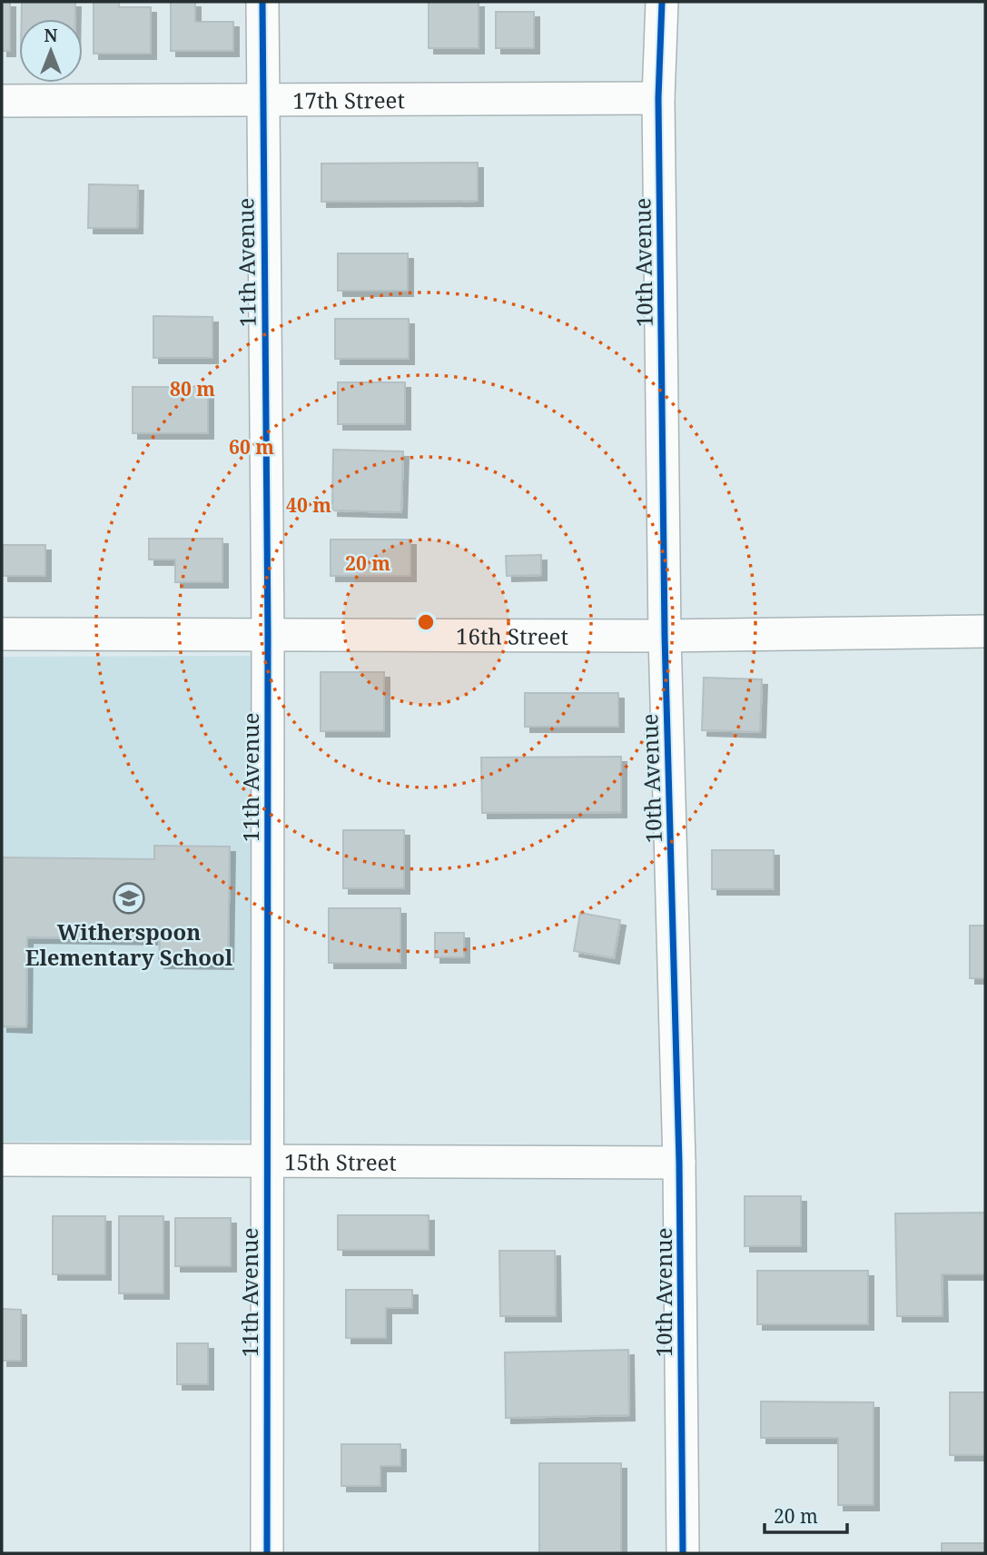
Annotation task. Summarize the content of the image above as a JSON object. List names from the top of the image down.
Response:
{
  "streets": {
    "street": [
      "17th Street",
      "11th Avenue",
      "10th Avenue",
      "16th Street",
      "15th Street"
    ]
  },
  "crossings": [
    ["17th Street", "11th Avenue"],
    ["17th Street", "10th Avenue"],
    ["11th Avenue", "16th Street"],
    ["11th Avenue", "15th Street"],
    ["10th Avenue", "16th Street"],
    ["10th Avenue", "15th Street"]
  ],
  "places": {
    "school or university": ["Witherspoon Elementary School"]
  },
  "scale_bar": "20 m",
  "north": "top",
  "rings": [
    "80 m",
    "60 m",
    "40 m",
    "20 m"
  ]
}
